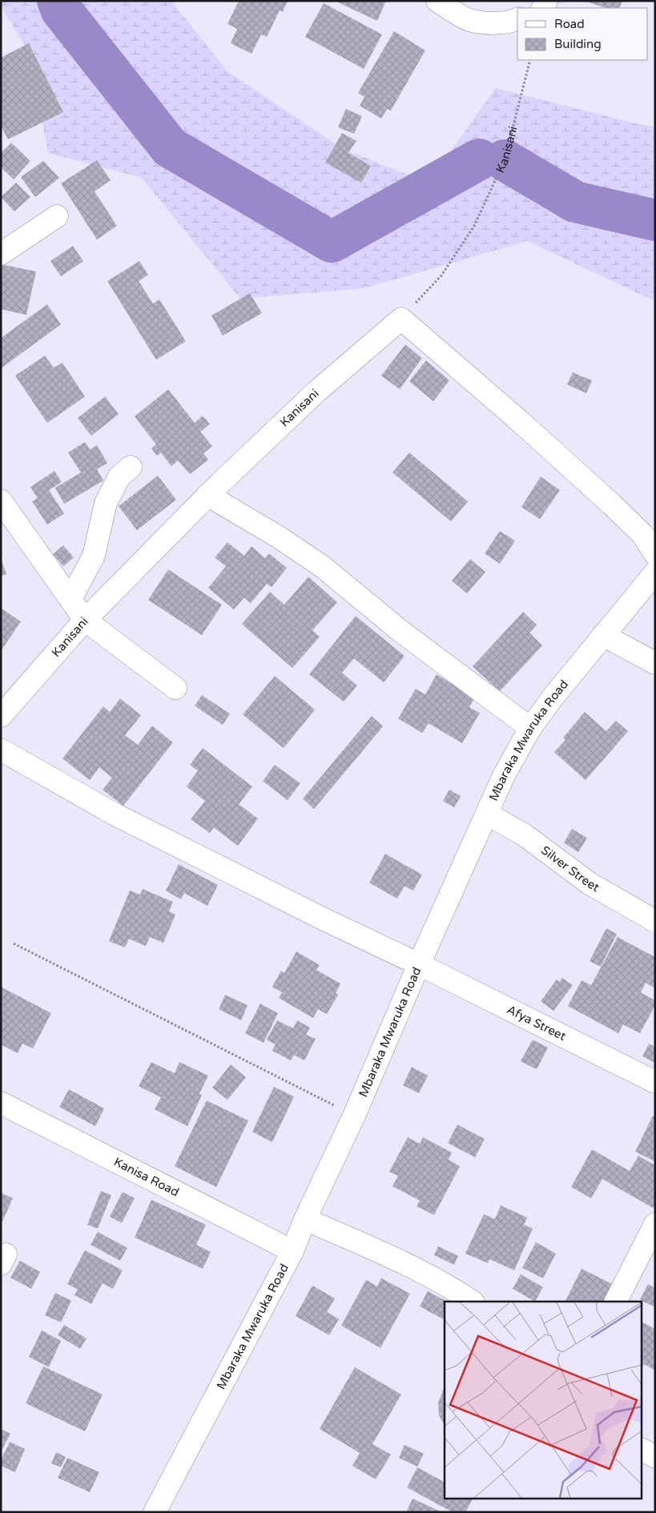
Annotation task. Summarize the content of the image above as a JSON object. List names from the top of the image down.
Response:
{
  "streets": {
    "street": [
      "Kanisani",
      "Mbaraka Mwaruka Road",
      "Silver Street",
      "Afya Street",
      "Kanisa Road"
    ]
  },
  "crossings": [
    ["Mbaraka Mwaruka Road", "Silver Street"],
    ["Mbaraka Mwaruka Road", "Afya Street"],
    ["Mbaraka Mwaruka Road", "Kanisa Road"]
  ],
  "legend": ["Road", "Building"]
}
